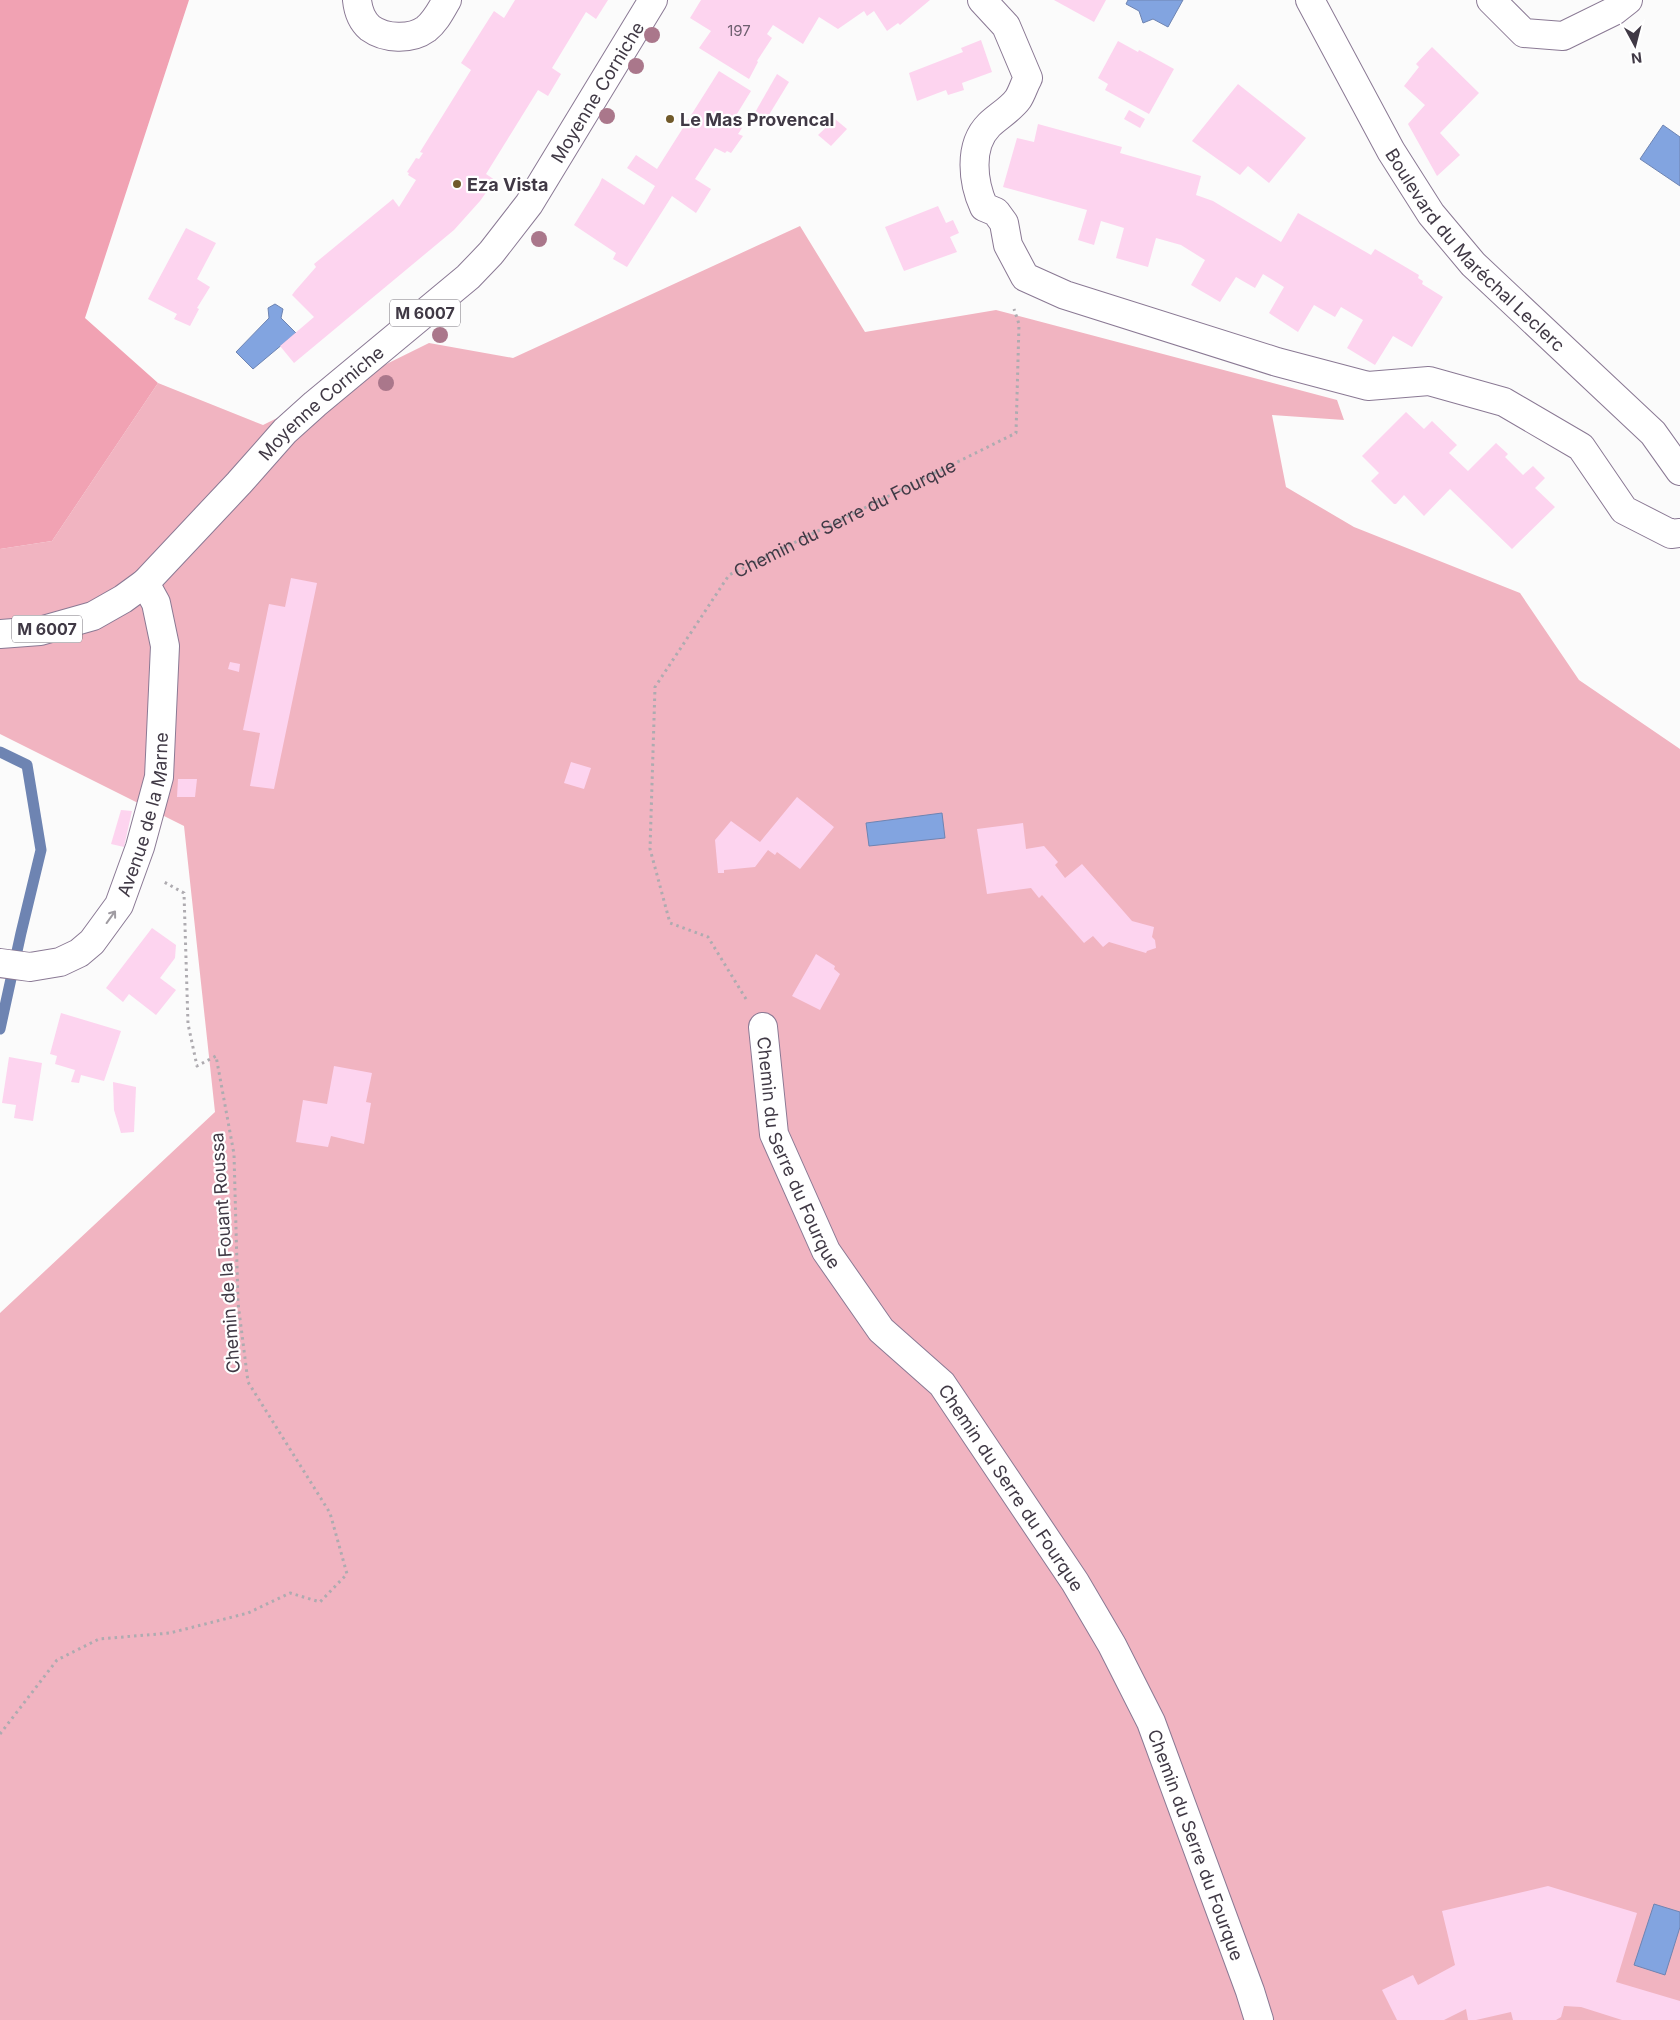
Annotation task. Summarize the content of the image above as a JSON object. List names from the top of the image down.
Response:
{
  "streets": {
    "street": [
      "Moyenne Corniche",
      "Boulevard du Maréchal Leclerc",
      "M 6007",
      "Chemin du Serre du Fourque",
      "Avenue de la Marne"
    ],
    "path": ["Chemin de la Fouant Roussa"]
  },
  "crossings": [
    ["Moyenne Corniche", "Avenue de la Marne"]
  ],
  "one_way": ["Avenue de la Marne"],
  "places": ["Le Mas Provencal", "Eza Vista"],
  "house_numbers": ["197"],
  "north": "bottom"
}
